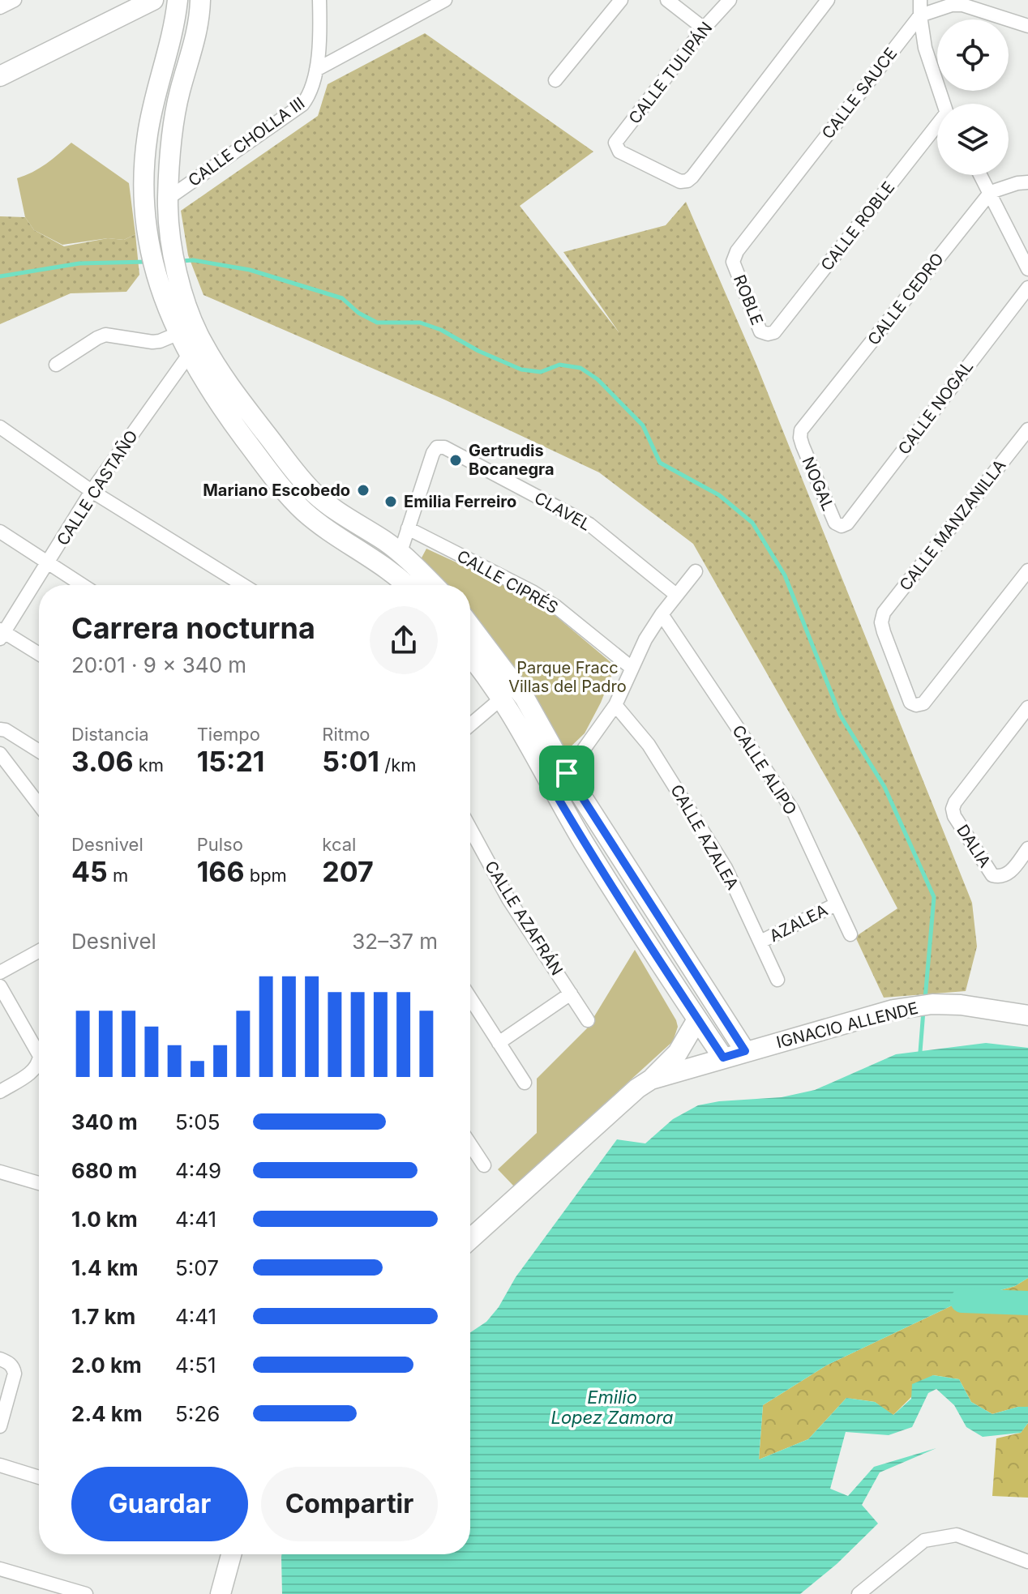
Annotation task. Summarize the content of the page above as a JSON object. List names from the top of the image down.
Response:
{
  "streets": {
    "street": [
      "CALLE TULIPÁN",
      "CALLE SAUCE",
      "CALLE CHOLLA III",
      "CALLE ROBLE",
      "CALLE CEDRO",
      "ROBLE",
      "CALLE NOGAL",
      "NOGAL",
      "CALLE CASTAÑO",
      "CLAVEL",
      "CALLE MANZANILLA",
      "CALLE CIPRÉS",
      "CALLE ALIPO",
      "CALLE AZALEA",
      "DALIA",
      "CALLE AZAFRÁN",
      "AZALEA",
      "IGNACIO ALLENDE"
    ]
  },
  "crossings": [
    ["CALLE SAUCE", "ROBLE"],
    ["CALLE ROBLE", "ROBLE"],
    ["CALLE CEDRO", "NOGAL"],
    ["CALLE NOGAL", "NOGAL"],
    ["CLAVEL", "CALLE CIPRÉS"],
    ["CALLE ALIPO", "AZALEA"],
    ["CALLE AZALEA", "AZALEA"]
  ],
  "water": ["Emilio Lopez Zamora"],
  "parks": ["Parque Fracc Villas del Padro"],
  "places": ["Gertrudis Bocanegra", "Mariano Escobedo", "Emilia Ferreiro"],
  "page": {
    "heading": ["Carrera nocturna", "20:01 · 9 × 340 m"],
    "stats": [
      ["Distancia", "3.06 km"],
      ["Tiempo", "15:21"],
      ["Ritmo", "5:01 /km"],
      ["Desnivel", "45 m"],
      ["Pulso", "166 bpm"],
      ["kcal", "207"]
    ],
    "chart": ["Desnivel", "32–37 m"],
    "list": [
      {
        "name": "340 m",
        "note": "5:05"
      },
      {
        "name": "680 m",
        "note": "4:49"
      },
      {
        "name": "1.0 km",
        "note": "4:41"
      },
      {
        "name": "1.4 km",
        "note": "5:07"
      },
      {
        "name": "1.7 km",
        "note": "4:41"
      },
      {
        "name": "2.0 km",
        "note": "4:51"
      },
      {
        "name": "2.4 km",
        "note": "5:26"
      }
    ],
    "buttons": ["Guardar", "Compartir"]
  }
}
